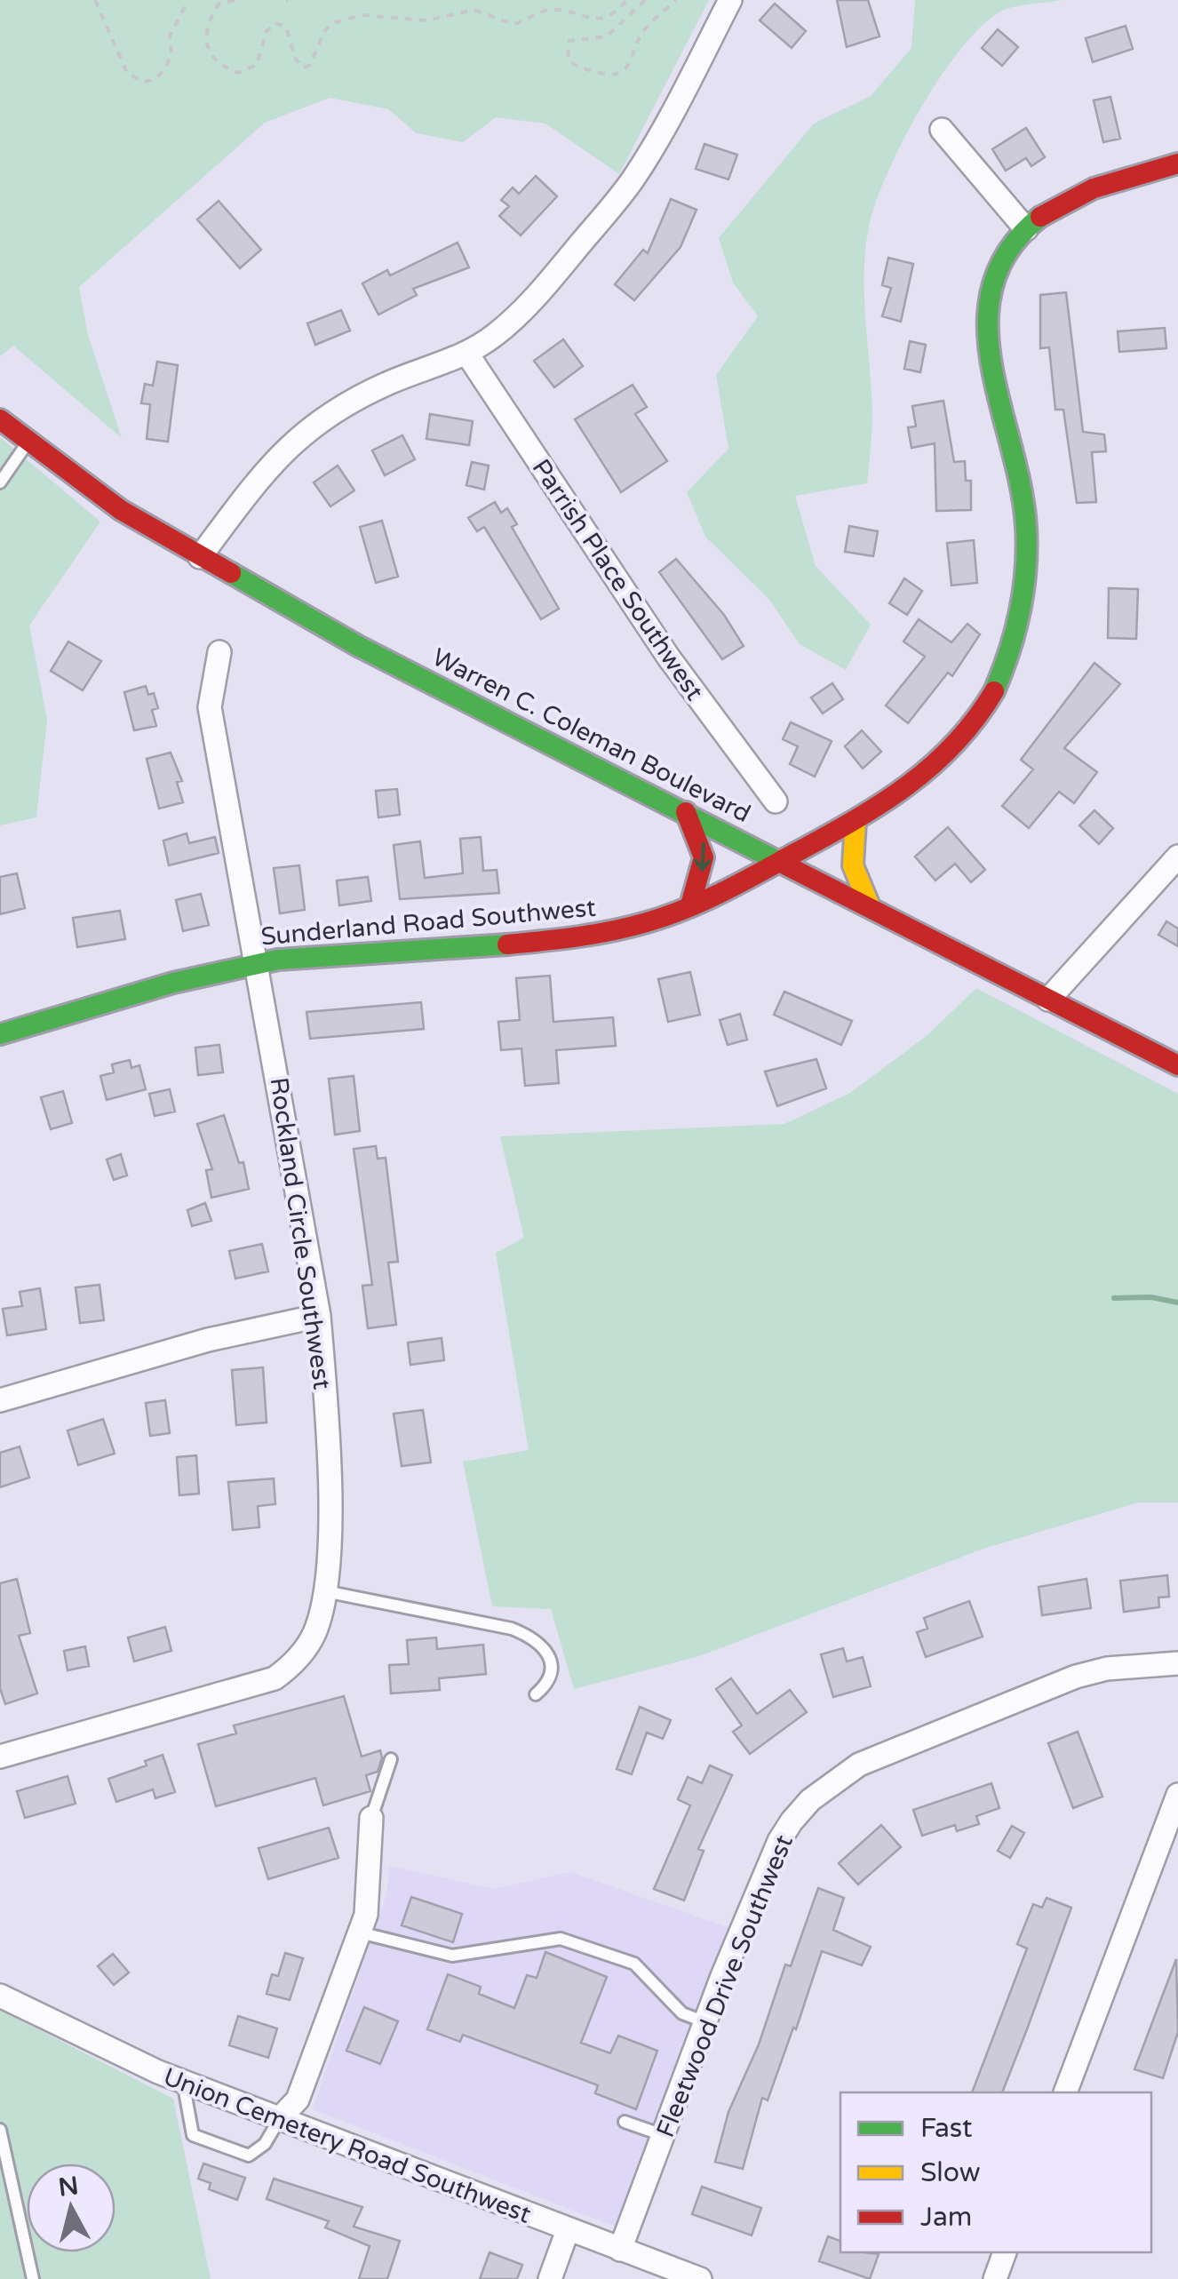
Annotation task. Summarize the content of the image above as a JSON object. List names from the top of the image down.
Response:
{
  "streets": {
    "main road": ["Warren C. Coleman Boulevard", "Sunderland Road Southwest"],
    "street": [
      "Parrish Place Southwest",
      "Rockland Circle Southwest",
      "Fleetwood Drive Southwest",
      "Union Cemetery Road Southwest"
    ]
  },
  "crossings": [
    ["Warren C. Coleman Boulevard", "Sunderland Road Southwest"],
    ["Sunderland Road Southwest", "Rockland Circle Southwest"],
    ["Fleetwood Drive Southwest", "Union Cemetery Road Southwest"]
  ],
  "legend": ["Fast", "Slow", "Jam"],
  "north": "top"
}
